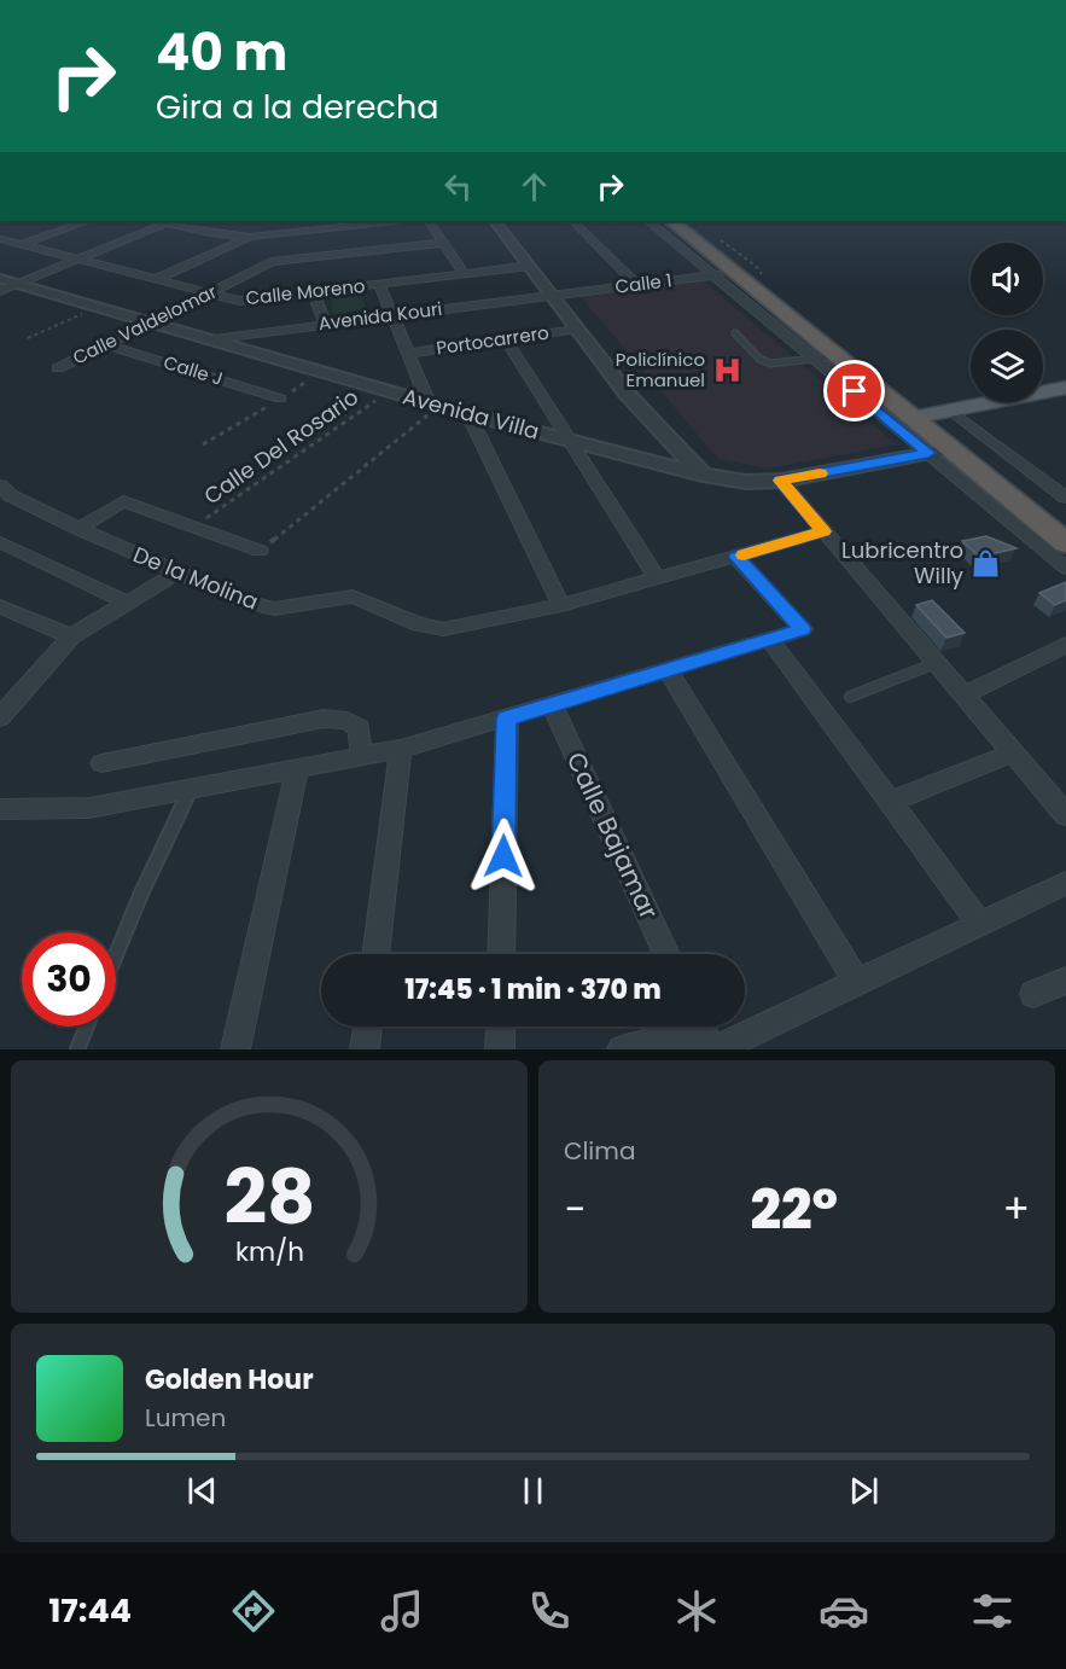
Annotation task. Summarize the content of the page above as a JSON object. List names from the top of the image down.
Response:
{
  "streets": {
    "street": [
      "Calle 1",
      "Calle Moreno",
      "Avenida Kouri",
      "Calle Valdelomar",
      "Portocarrero",
      "Calle J",
      "Avenida Villa",
      "De la Molina",
      "Calle Bajamar"
    ],
    "path": ["Calle Del Rosario"]
  },
  "crossings": [
    ["Calle 1", "Avenida Kouri"],
    ["Calle Moreno", "Calle Valdelomar"],
    ["Avenida Kouri", "Avenida Villa"],
    ["Calle Valdelomar", "Calle J"],
    ["Calle Valdelomar", "Avenida Villa"],
    ["Avenida Villa", "Calle Del Rosario"]
  ],
  "places": {
    "hospital": ["Policlínico Emanuel"],
    "shop": ["Lubricentro Willy"]
  },
  "page": {
    "turn": ["40 m", "Gira a la derecha"],
    "limit": "30",
    "trip": "17:45 · 1 min · 370 m",
    "tile": "Clima",
    "heat": ["−", "22°", "+"],
    "song": ["Golden Hour", "Lumen"],
    "tabs": "17:44",
    "gauge": ["28", "km/h"]
  }
}
